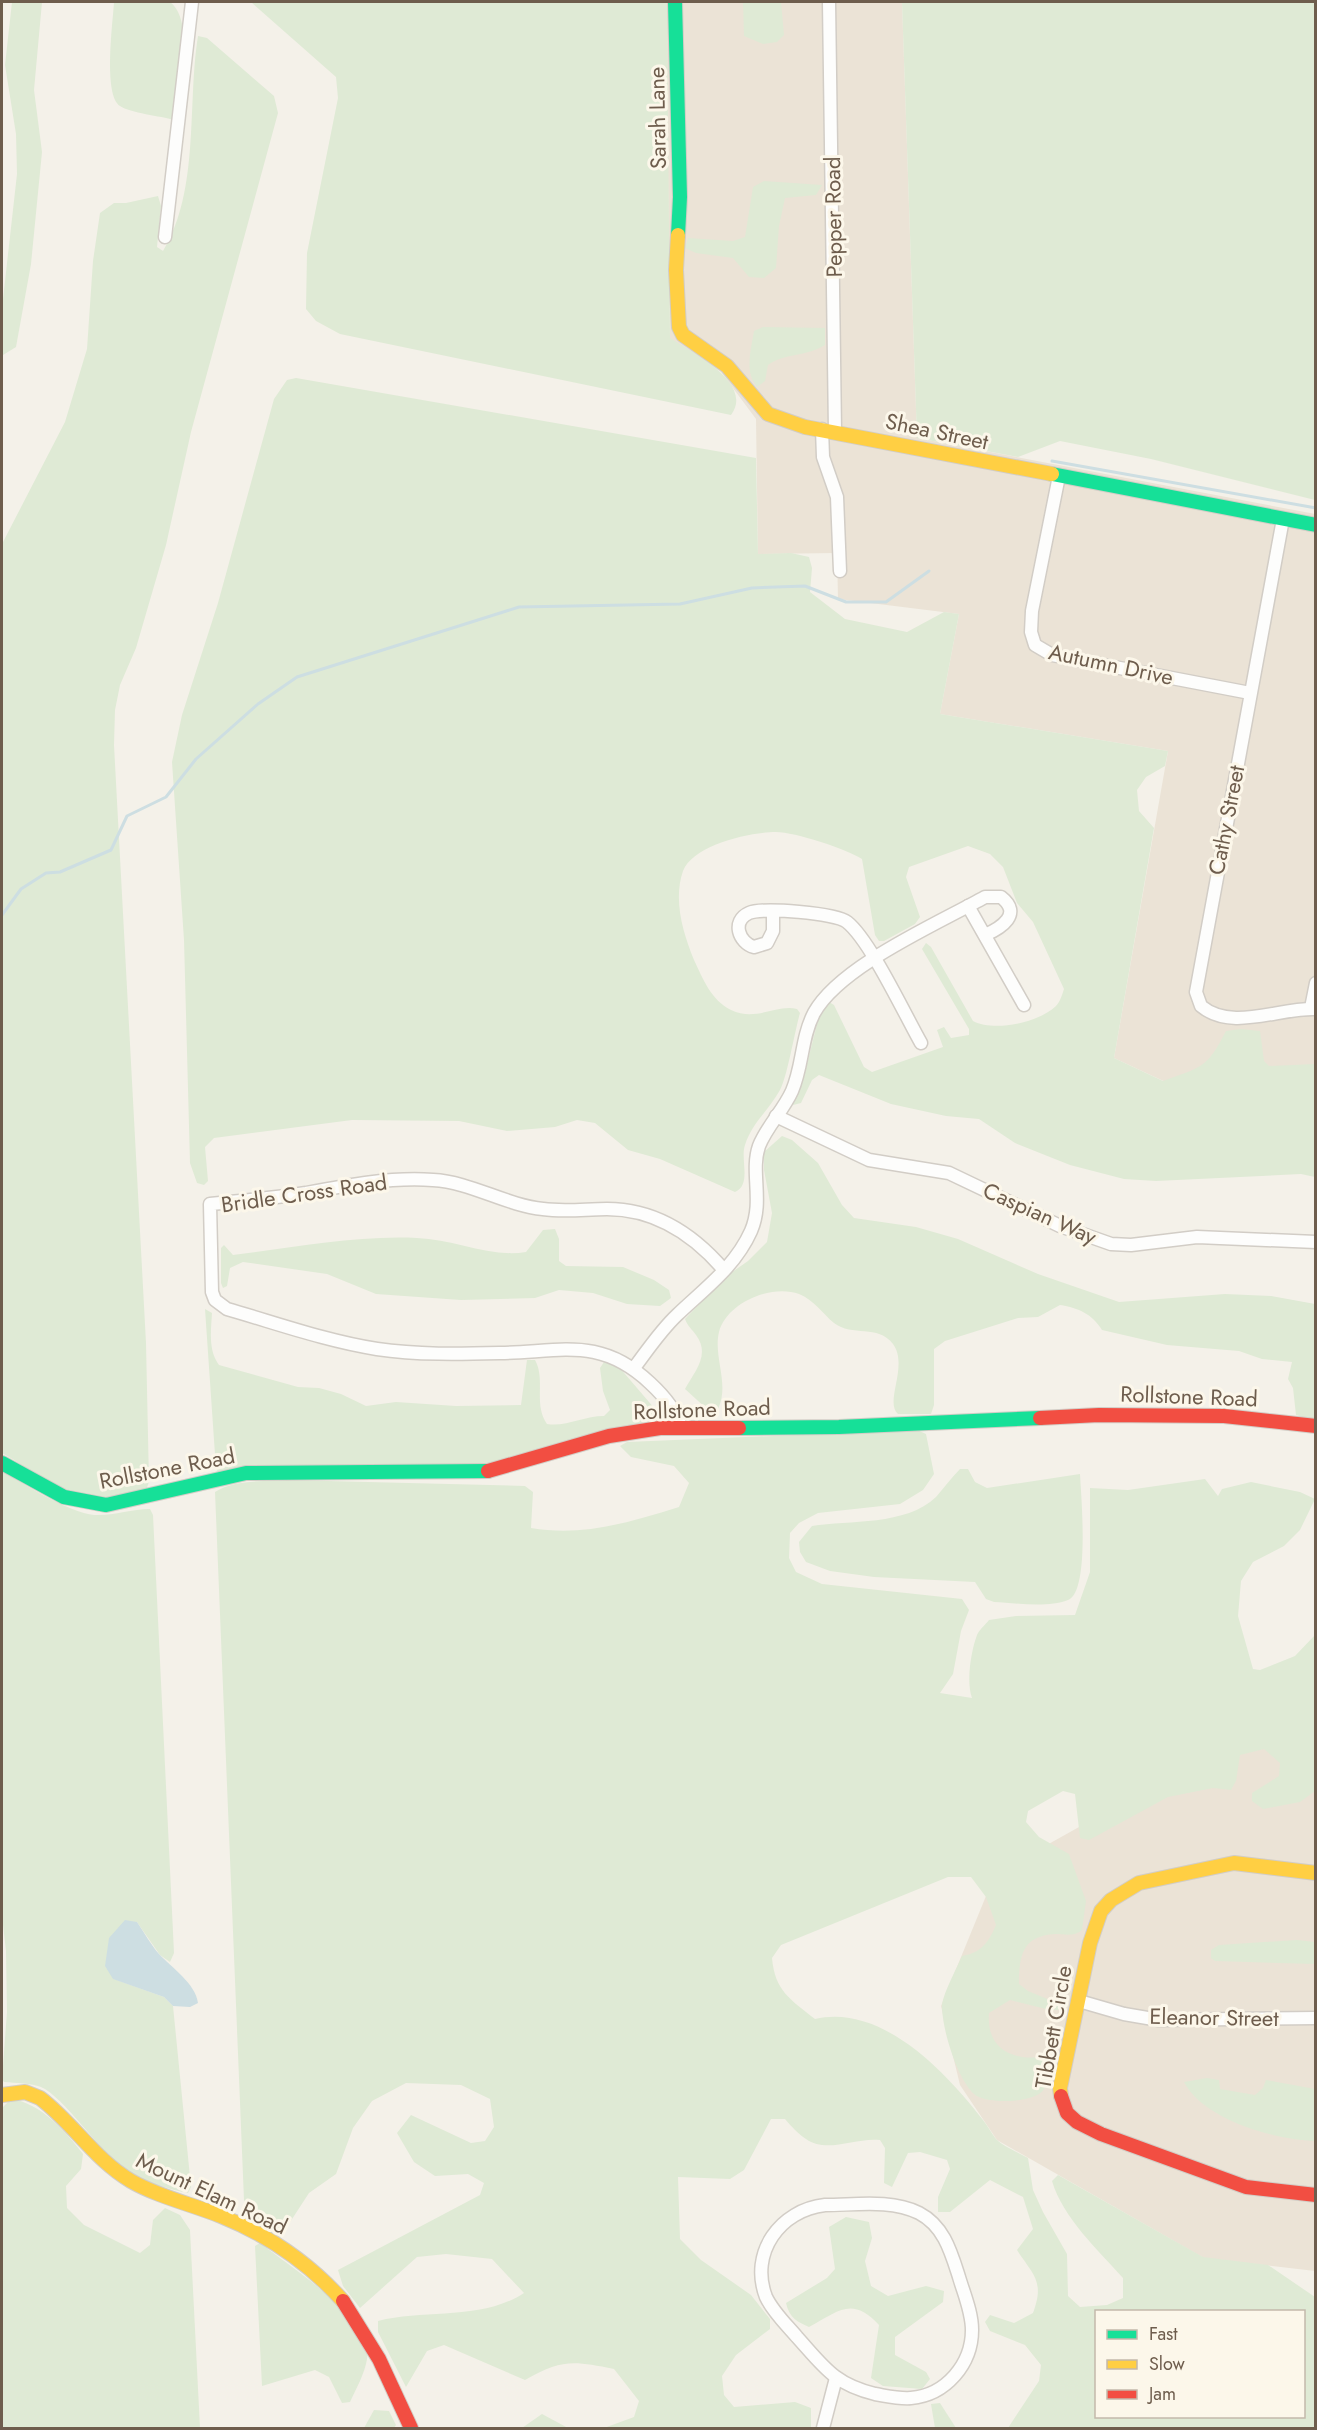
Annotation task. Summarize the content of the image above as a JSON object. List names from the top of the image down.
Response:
{
  "streets": {
    "street": [
      "Sarah Lane",
      "Pepper Road",
      "Shea Street",
      "Autumn Drive",
      "Cathy Street",
      "Bridle Cross Road",
      "Caspian Way",
      "Rollstone Road",
      "Eleanor Street",
      "Tibbett Circle",
      "Mount Elam Road"
    ]
  },
  "crossings": [
    ["Sarah Lane", "Shea Street"],
    ["Pepper Road", "Shea Street"],
    ["Shea Street", "Autumn Drive"],
    ["Shea Street", "Cathy Street"],
    ["Autumn Drive", "Cathy Street"],
    ["Bridle Cross Road", "Rollstone Road"],
    ["Eleanor Street", "Tibbett Circle"]
  ],
  "legend": ["Fast", "Slow", "Jam"]
}
